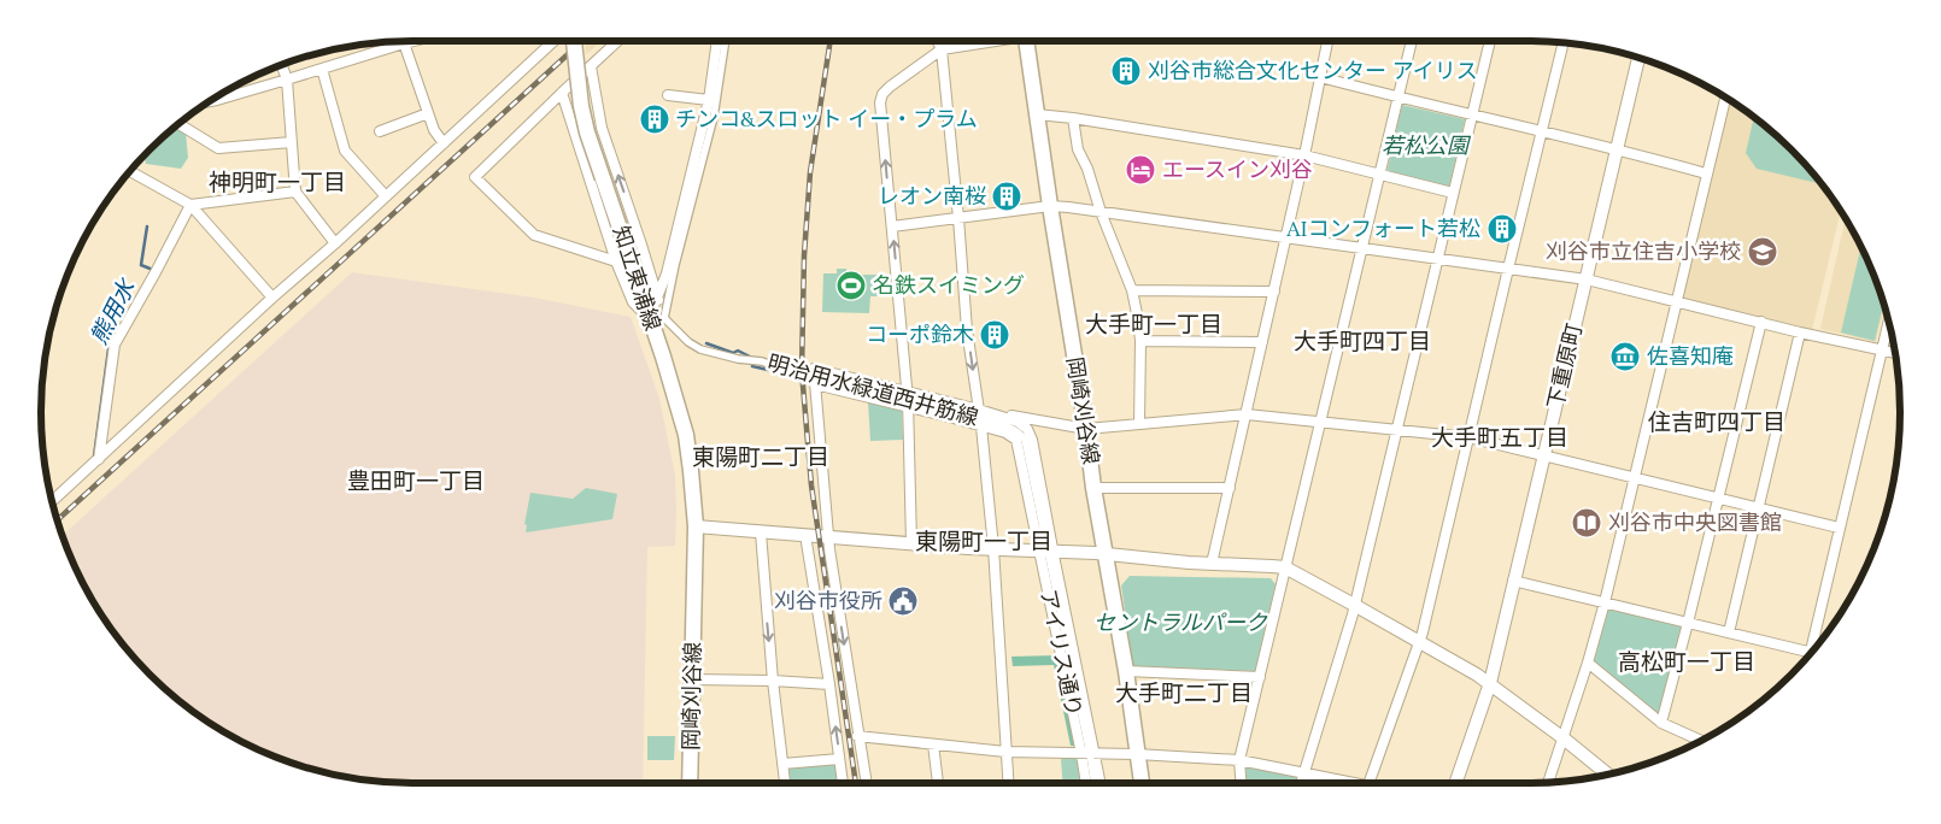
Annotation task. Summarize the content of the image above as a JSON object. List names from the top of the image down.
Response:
{
  "streets": {
    "main road": ["知立東浦線", "岡崎刈谷線"],
    "street": ["下重原町", "明治用水緑道西井筋線", "アイリス通り"]
  },
  "crossings": [
    ["知立東浦線", "岡崎刈谷線"]
  ],
  "districts": [
    "神明町一丁目",
    "大手町一丁目",
    "大手町四丁目",
    "住吉町四丁目",
    "大手町五丁目",
    "東陽町二丁目",
    "豊田町一丁目",
    "東陽町一丁目",
    "高松町一丁目",
    "大手町二丁目"
  ],
  "water": ["熊用水"],
  "parks": ["若松公園", "セントラルパーク"],
  "places": {
    "building": [
      "刈谷市総合文化センター アイリス",
      "チンコ&スロット イー・プラム",
      "レオン南桜",
      "AIコンフォート若松",
      "コーポ鈴木"
    ],
    "hotel": ["エースイン刈谷"],
    "school or university": ["刈谷市立住吉小学校"],
    "sports": ["名鉄スイミング"],
    "museum": ["佐喜知庵"],
    "library": ["刈谷市中央図書館"],
    "public building": ["刈谷市役所"]
  }
}
